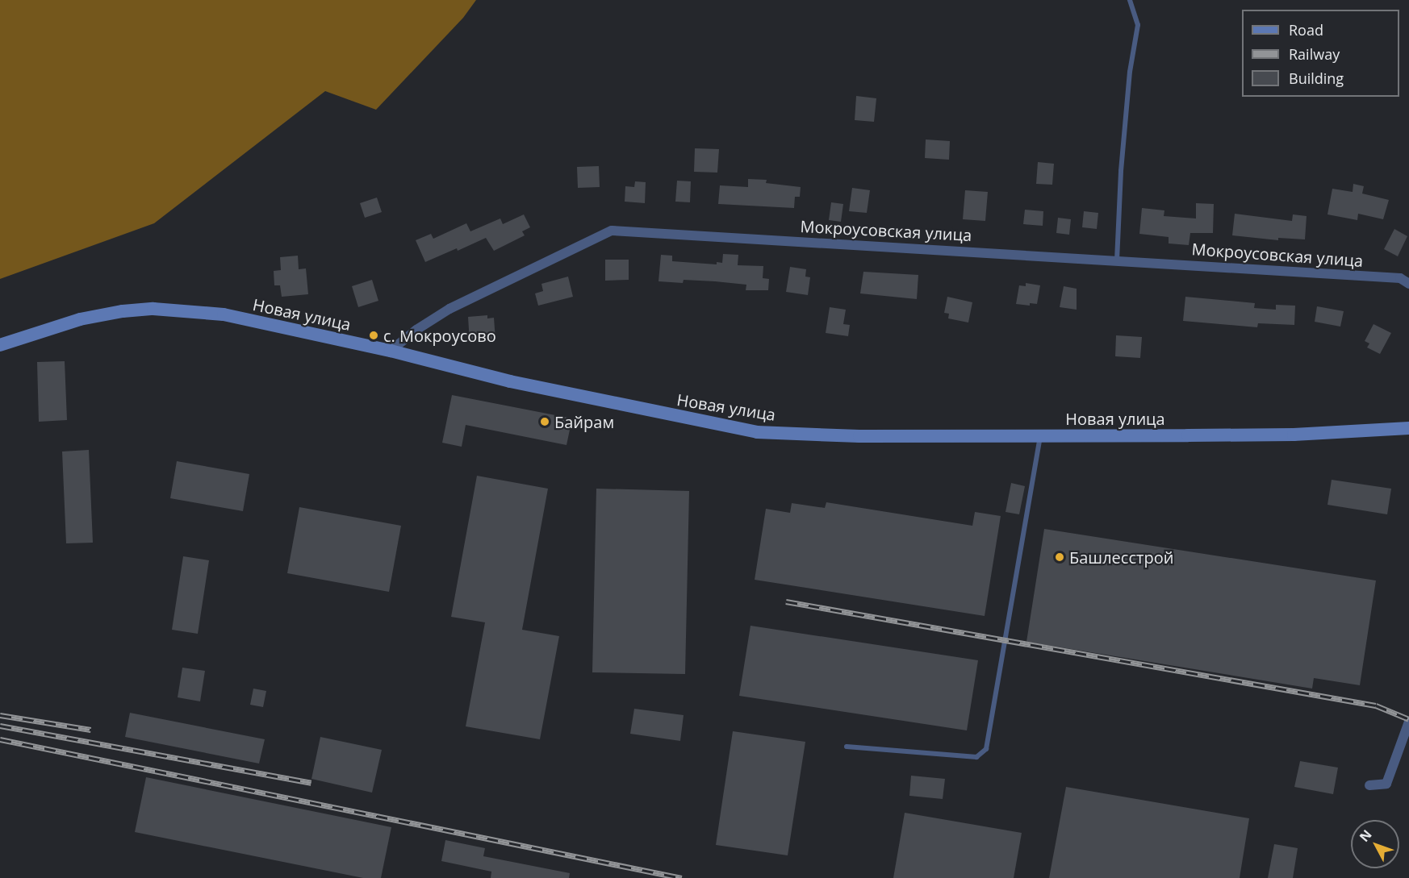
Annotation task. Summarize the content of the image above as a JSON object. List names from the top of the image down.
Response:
{
  "streets": {
    "main road": ["Новая улица"],
    "street": ["Мокроусовская улица"]
  },
  "crossings": [
    ["Мокроусовская улица", "Новая улица"]
  ],
  "places": ["с. Мокроусово", "Байрам", "Башлесстрой"],
  "legend": ["Road", "Railway", "Building"],
  "north": "top left"
}
